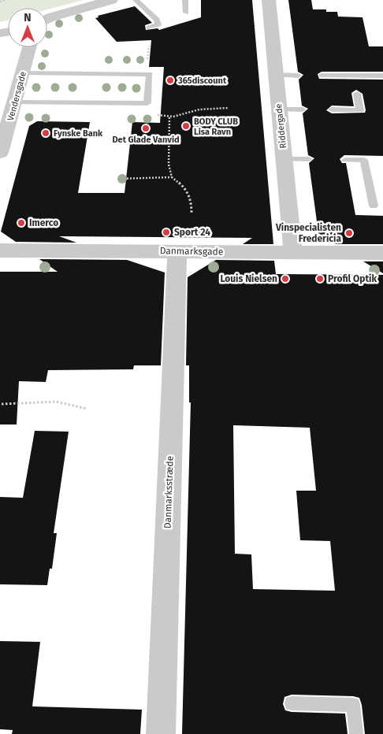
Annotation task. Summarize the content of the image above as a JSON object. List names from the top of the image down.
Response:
{
  "streets": {
    "street": [
      "Vendersgade",
      "Riddergade",
      "Danmarksgade",
      "Danmarksstræde"
    ]
  },
  "crossings": [
    ["Riddergade", "Danmarksgade"],
    ["Danmarksgade", "Danmarksstræde"]
  ],
  "places": [
    "365discount",
    "BODY CLUB Lisa Ravn",
    "Det Glade Vanvid",
    "Fynske Bank",
    "Imerco",
    "Sport 24",
    "Vinspecialisten Fredericia",
    "Louis Nielsen",
    "Profil Optik"
  ],
  "north": "top"
}
